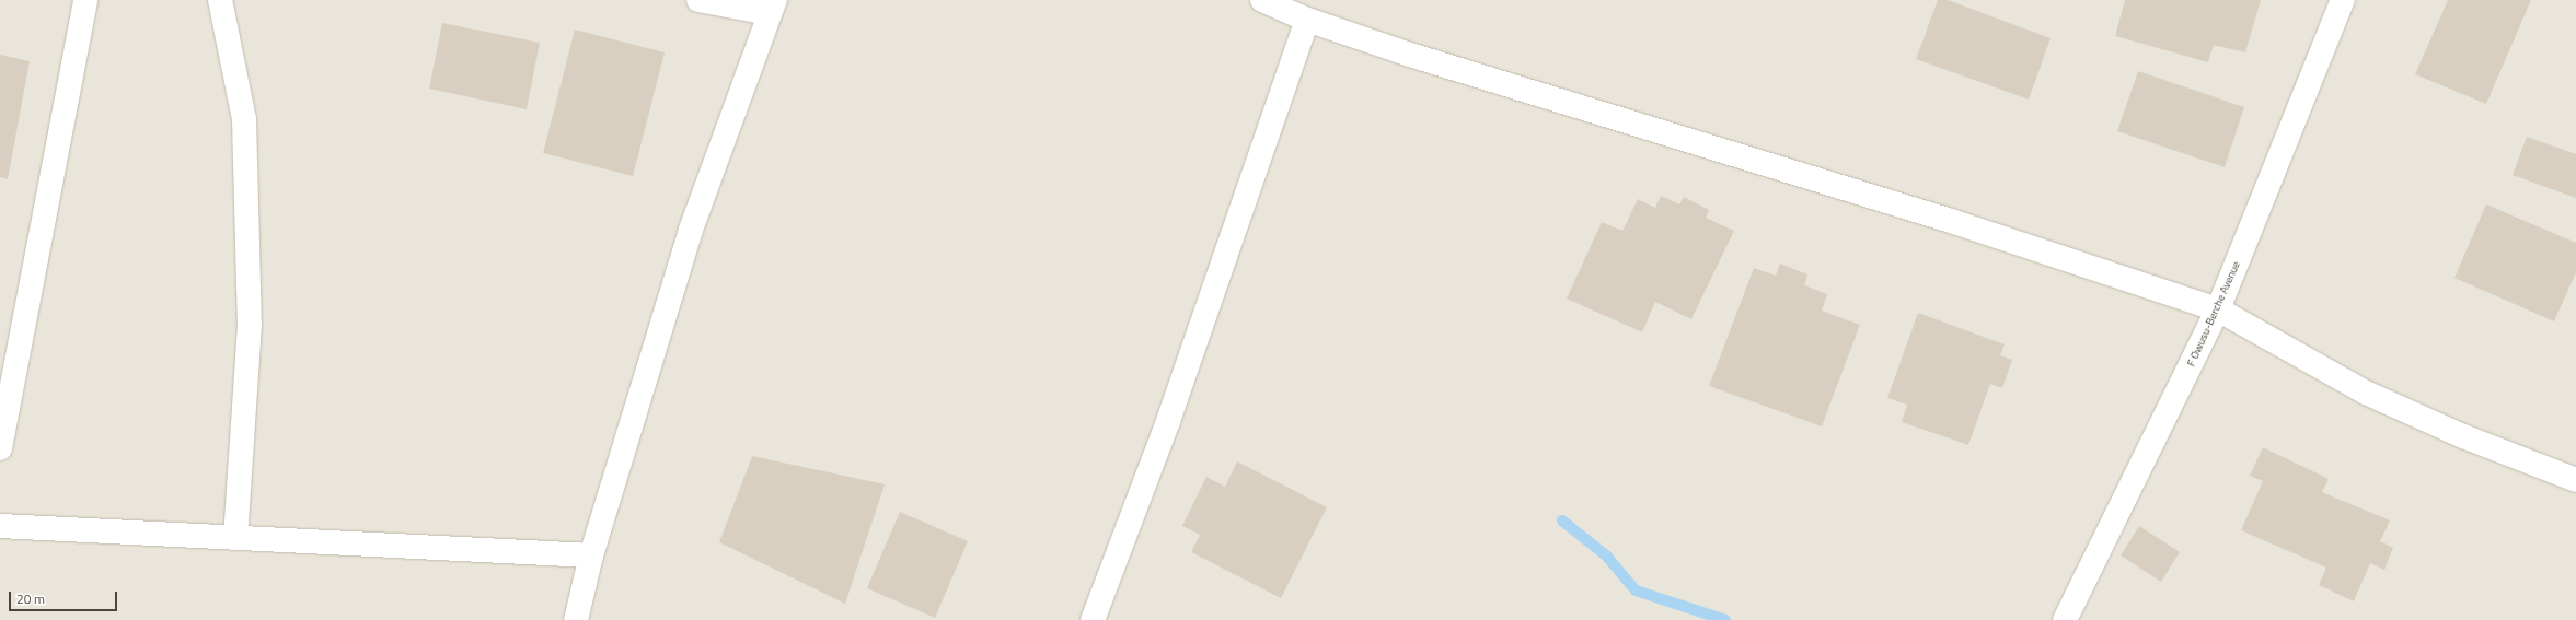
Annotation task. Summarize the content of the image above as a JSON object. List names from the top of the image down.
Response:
{
  "streets": {
    "street": ["F Owusu-Berche Avenue"]
  },
  "scale_bar": "20 m"
}
